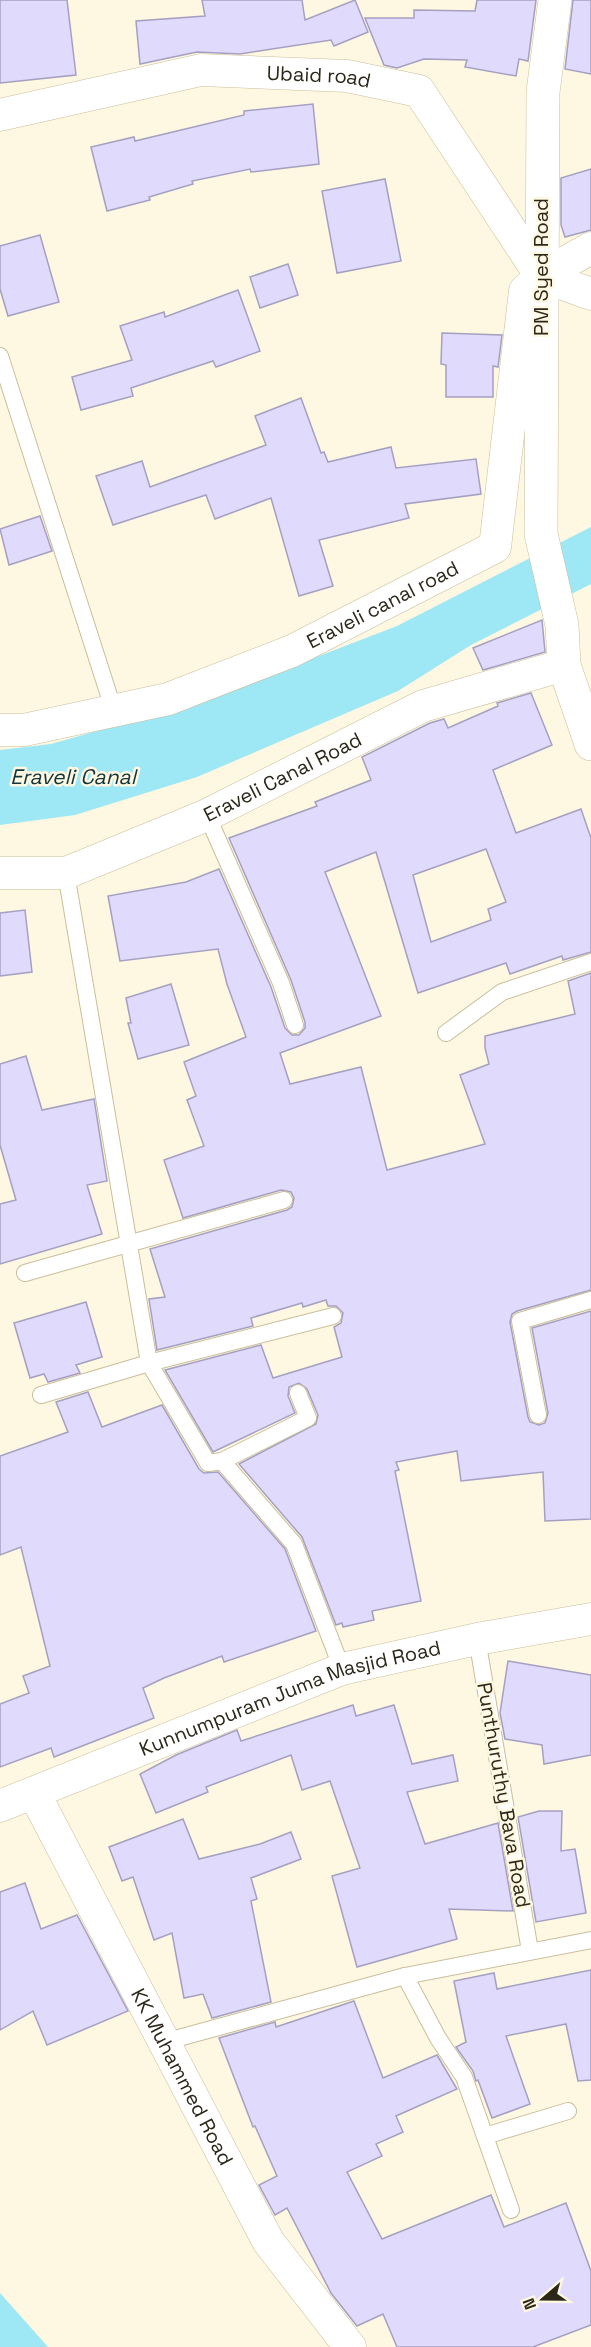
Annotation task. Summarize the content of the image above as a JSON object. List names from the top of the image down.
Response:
{
  "streets": {
    "street": [
      "Ubaid road",
      "PM Syed Road",
      "Eraveli canal road",
      "Eraveli Canal Road",
      "Kunnumpuram Juma Masjid Road",
      "KK Muhammed Road"
    ],
    "lane": ["Punthuruthy Bava Road"]
  },
  "crossings": [
    ["Ubaid road", "PM Syed Road"],
    ["Ubaid road", "Eraveli canal road"],
    ["PM Syed Road", "Eraveli canal road"],
    ["PM Syed Road", "Eraveli Canal Road"],
    ["Kunnumpuram Juma Masjid Road", "Punthuruthy Bava Road"],
    ["Kunnumpuram Juma Masjid Road", "KK Muhammed Road"]
  ],
  "water": ["Eraveli Canal"],
  "north": "left"
}
